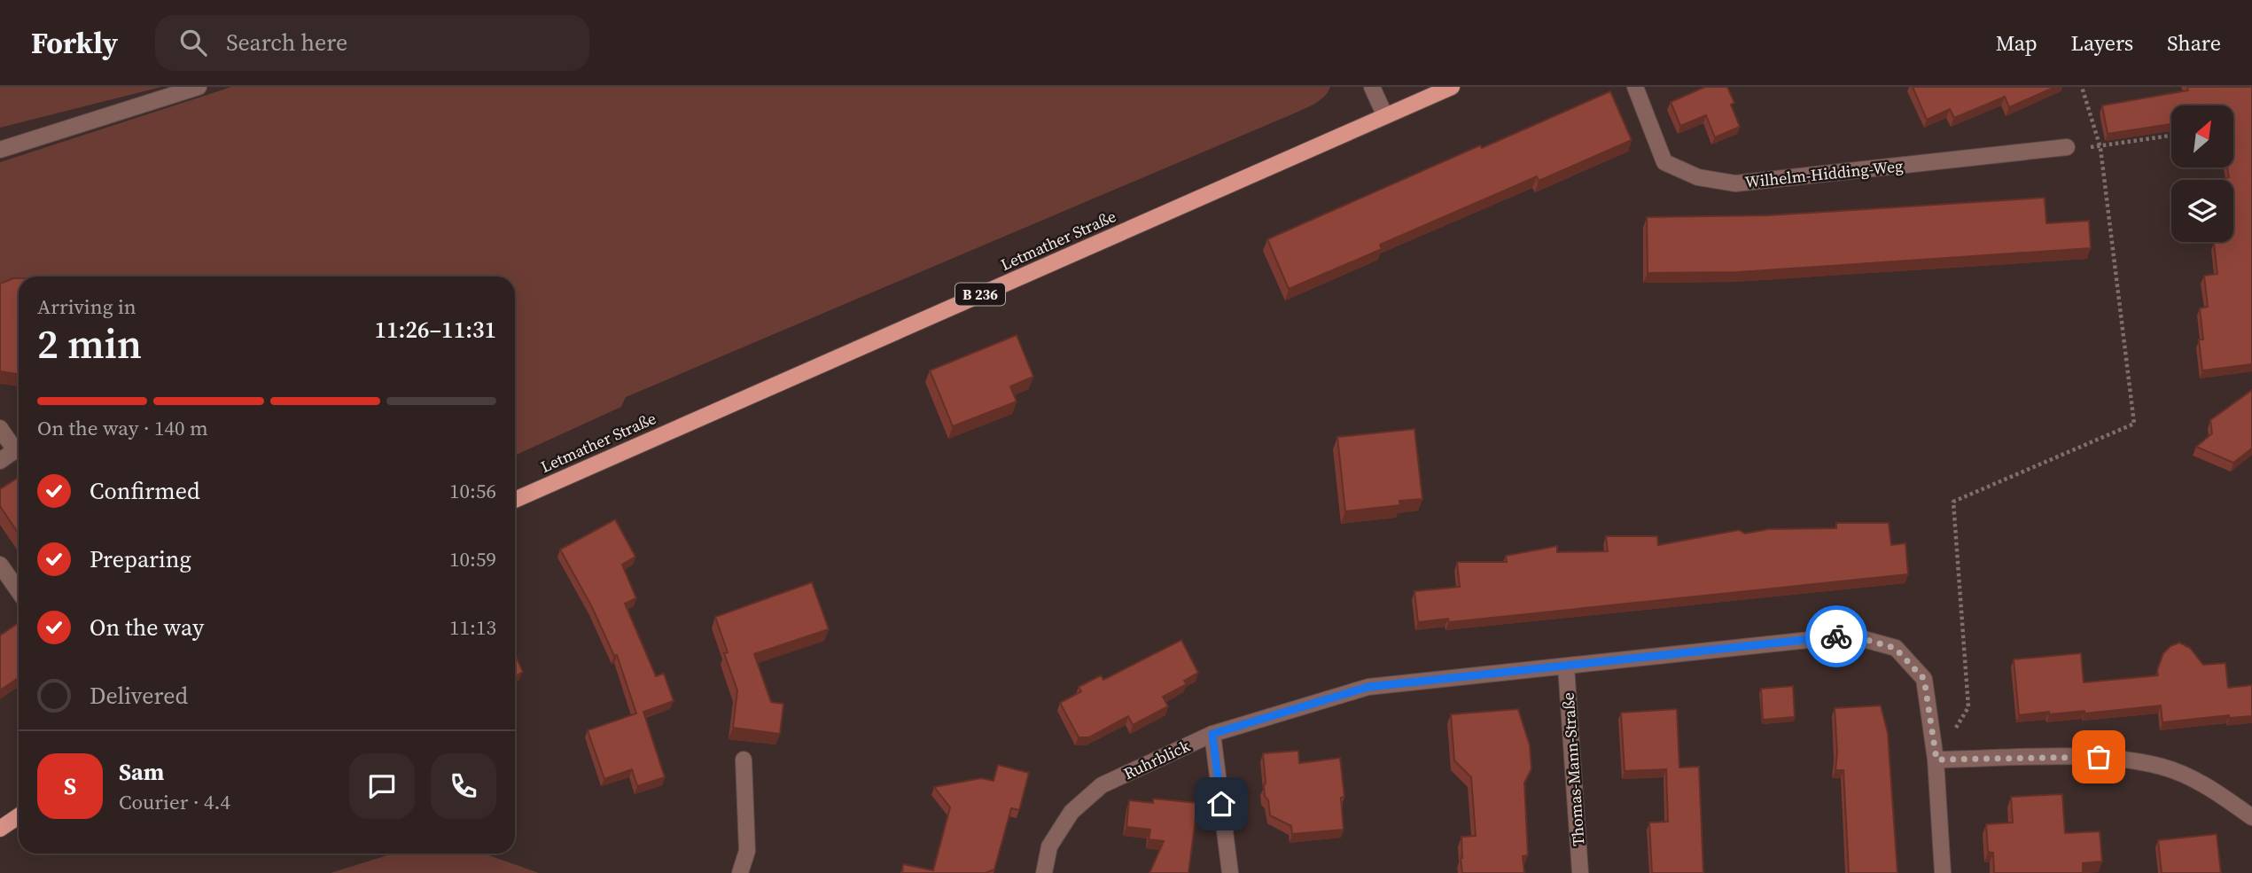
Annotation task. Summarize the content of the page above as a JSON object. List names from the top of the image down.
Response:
{
  "streets": {
    "main road": ["Letmather Straße", "B 236"],
    "street": ["Wilhelm-Hidding-Weg", "Ruhrblick", "Thomas-Mann-Straße"]
  },
  "crossings": [
    ["Ruhrblick", "Thomas-Mann-Straße"]
  ],
  "north": "top right",
  "page": {
    "header": "Forkly",
    "search": "Search here",
    "nav": ["Map", "Layers", "Share"],
    "heading": ["2 min", "Arriving in", "11:26–11:31"],
    "panel": ["Sam", "Courier · 4.4"],
    "bar": "On the way · 140 m",
    "list": [
      ["Confirmed", "10:56"],
      ["Preparing", "10:59"],
      ["On the way", "11:13"],
      "Delivered"
    ],
    "round": "S"
  }
}
